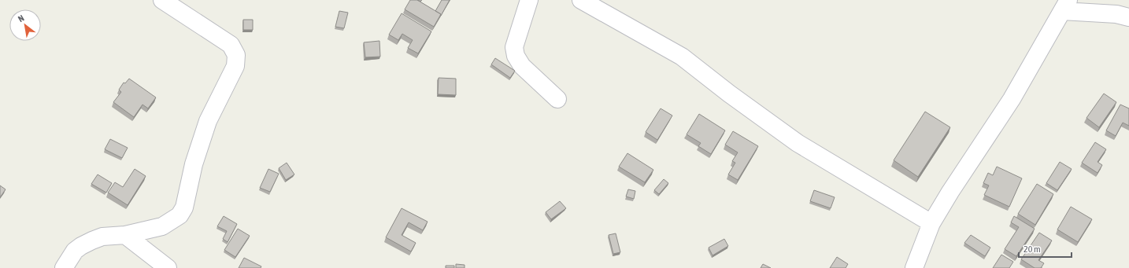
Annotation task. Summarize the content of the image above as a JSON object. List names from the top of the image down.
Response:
{
  "scale_bar": "20 m",
  "north": "top left"
}
